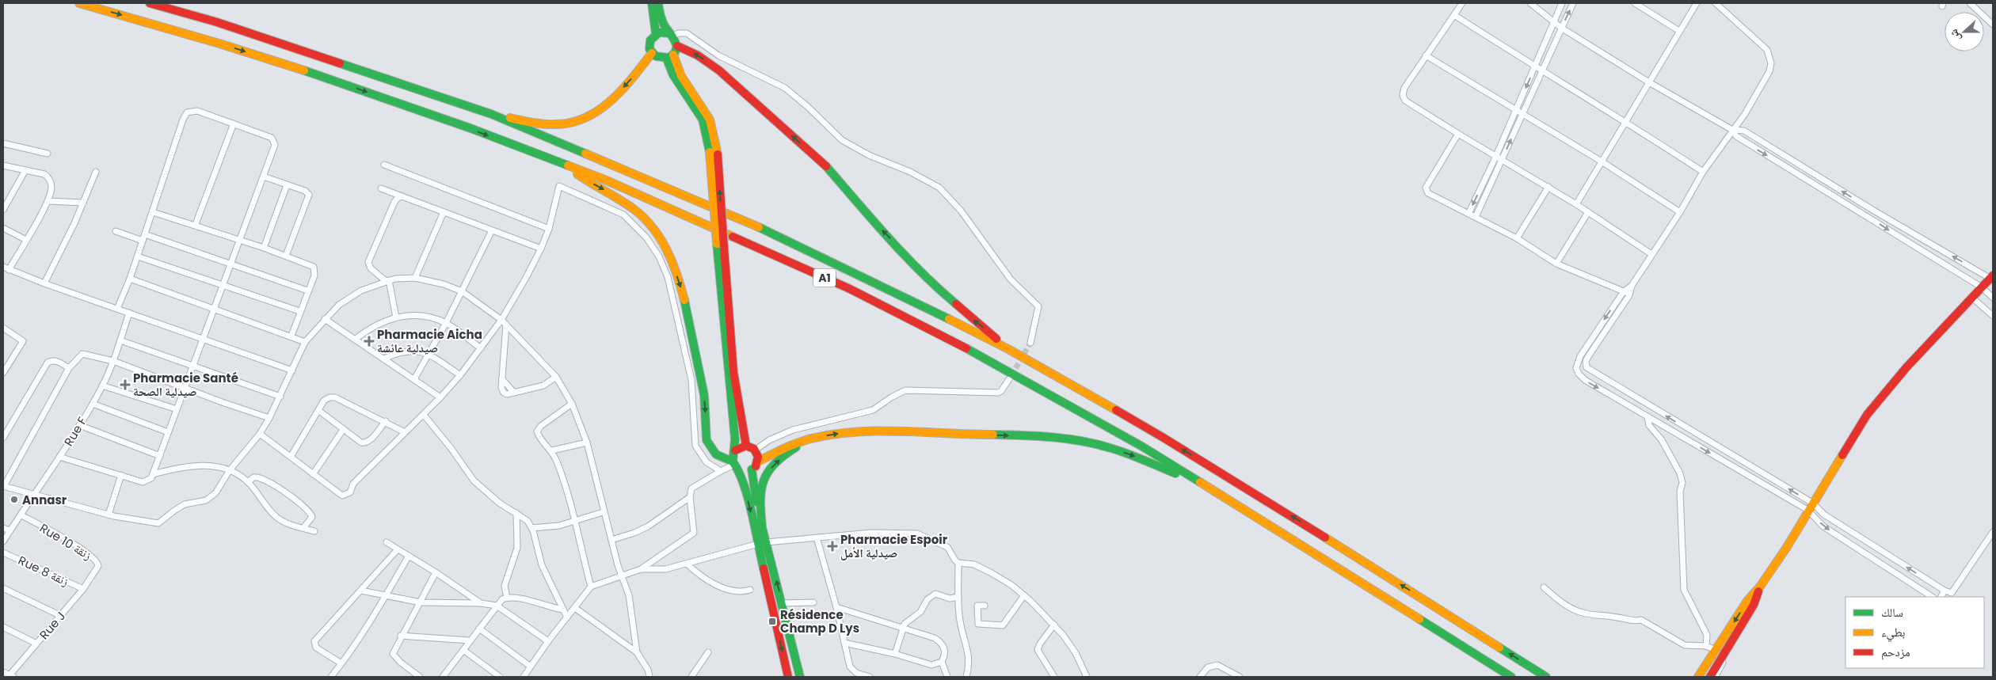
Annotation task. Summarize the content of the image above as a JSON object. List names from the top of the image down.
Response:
{
  "streets": {
    "main road": ["A1"],
    "street": [
      "Rue F",
      "Rue 10 زنقة",
      "Rue 8 زنقة",
      "Rue J"
    ]
  },
  "crossings": [
    ["Rue F", "Rue 10 زنقة"],
    ["Rue 10 زنقة", "Rue J"],
    ["Rue 8 زنقة", "Rue J"]
  ],
  "places": {
    "health": ["Pharmacie Aicha صيدلية عائشة", "Pharmacie Santé صيدلية الصحة", "Pharmacie Espoir صيدلية الأمل"],
    "other": ["Annasr"],
    "transit": ["Résidence Champ D Lys"]
  },
  "legend": ["سالك", "بطيء", "مزدحم"],
  "north": "left"
}
